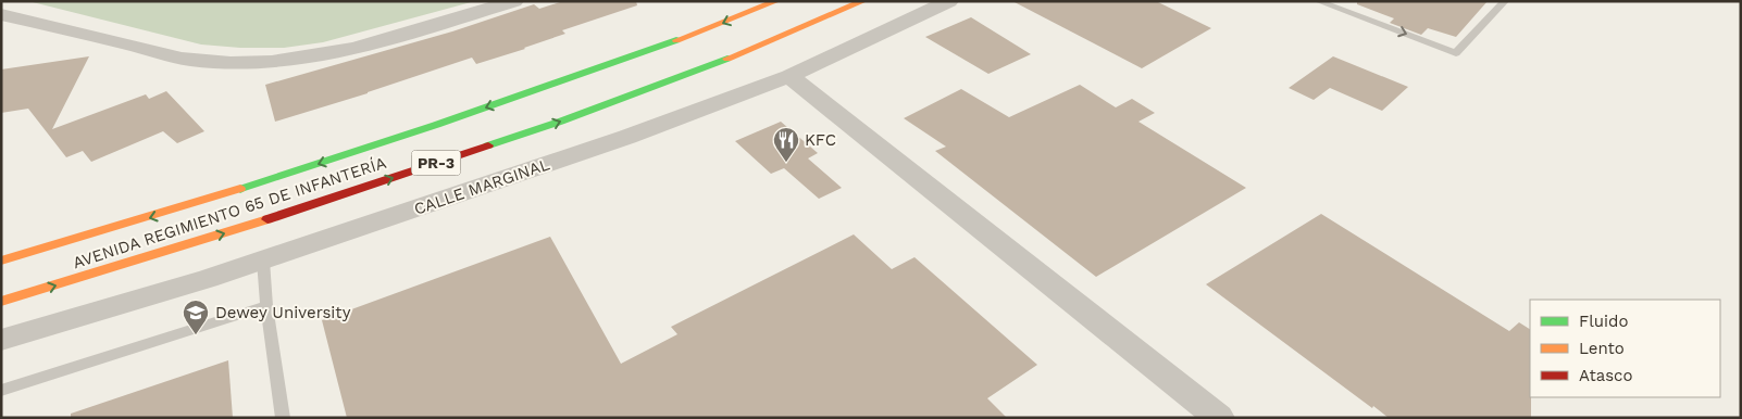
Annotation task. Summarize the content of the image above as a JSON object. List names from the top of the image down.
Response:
{
  "streets": {
    "main road": ["PR-3", "AVENIDA REGIMIENTO 65 DE INFANTERÍA"],
    "street": ["CALLE MARGINAL"]
  },
  "places": {
    "restaurant": ["KFC"],
    "school or university": ["Dewey University"]
  },
  "legend": ["Fluido", "Lento", "Atasco"]
}
